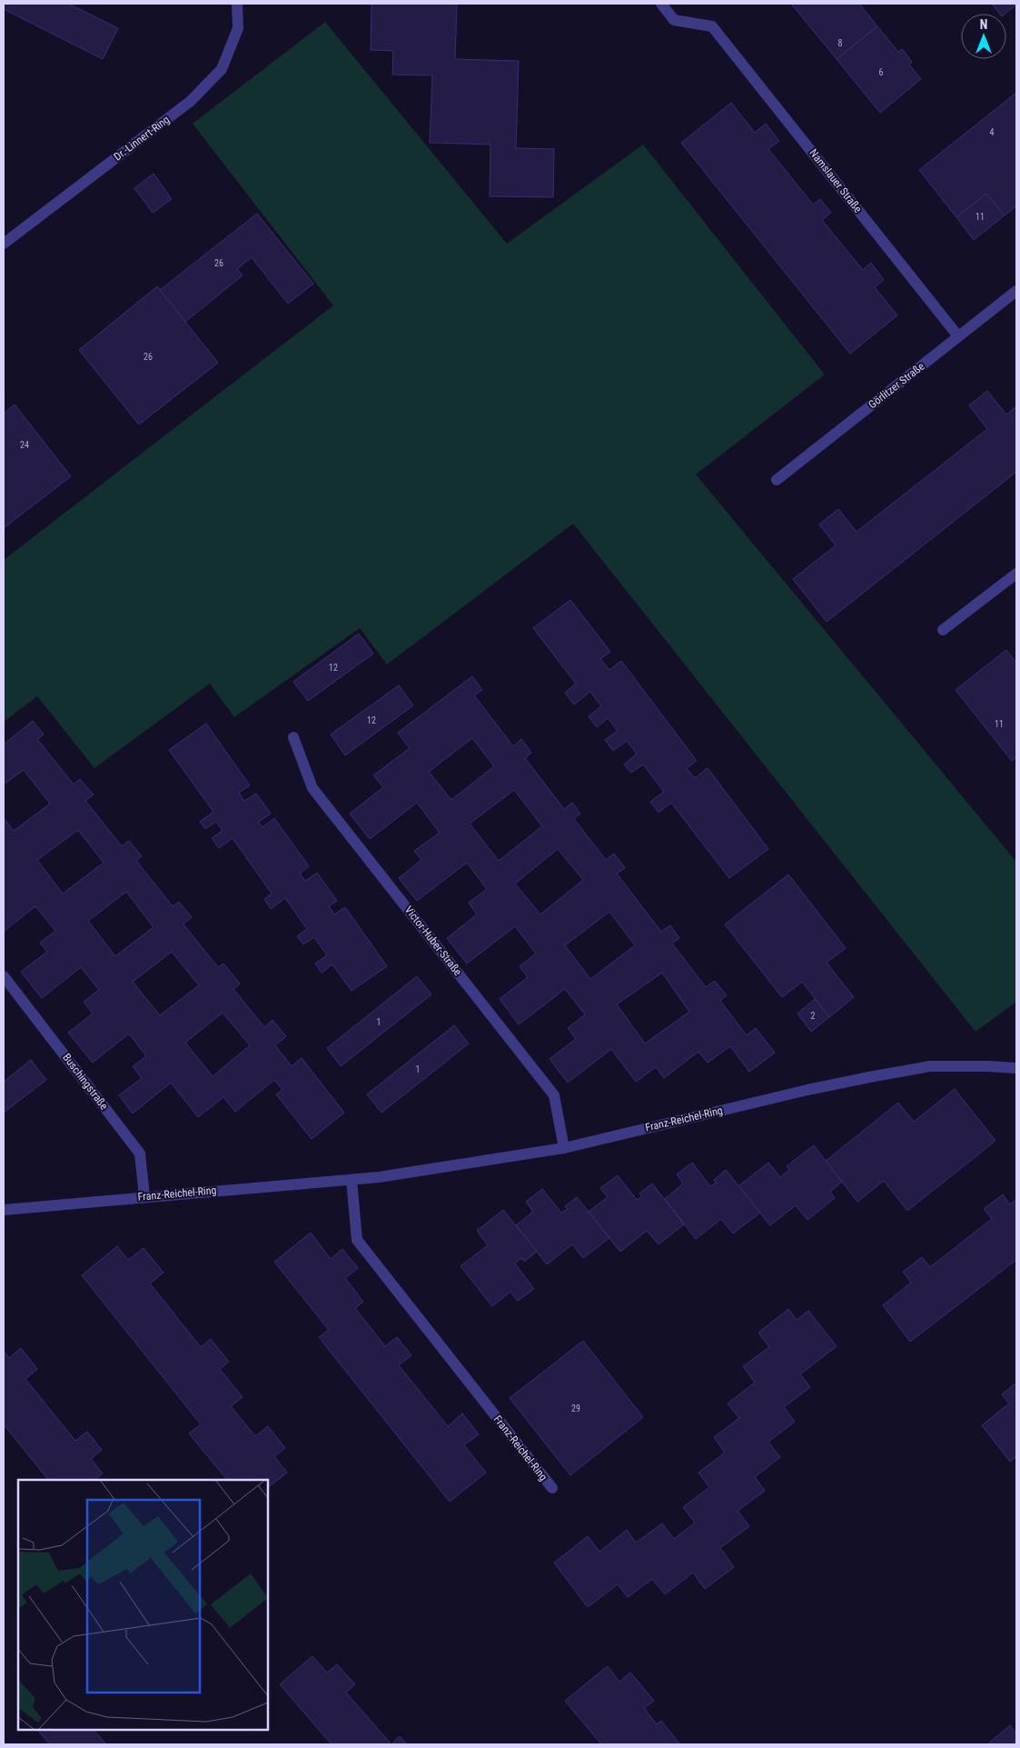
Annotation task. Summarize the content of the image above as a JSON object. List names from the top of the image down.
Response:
{
  "streets": {
    "street": [
      "Dr.-Linnert-Ring",
      "Namslauer Straße",
      "Görlitzer Straße",
      "Victor-Huber-Straße",
      "Buschingstraße",
      "Franz-Reichel-Ring"
    ]
  },
  "crossings": [
    ["Namslauer Straße", "Görlitzer Straße"],
    ["Victor-Huber-Straße", "Franz-Reichel-Ring"],
    ["Buschingstraße", "Franz-Reichel-Ring"]
  ],
  "house_numbers": [
    "8",
    "6",
    "4",
    "11",
    "26",
    "26",
    "24",
    "12",
    "12",
    "11",
    "2",
    "1",
    "1",
    "29"
  ],
  "north": "top"
}
